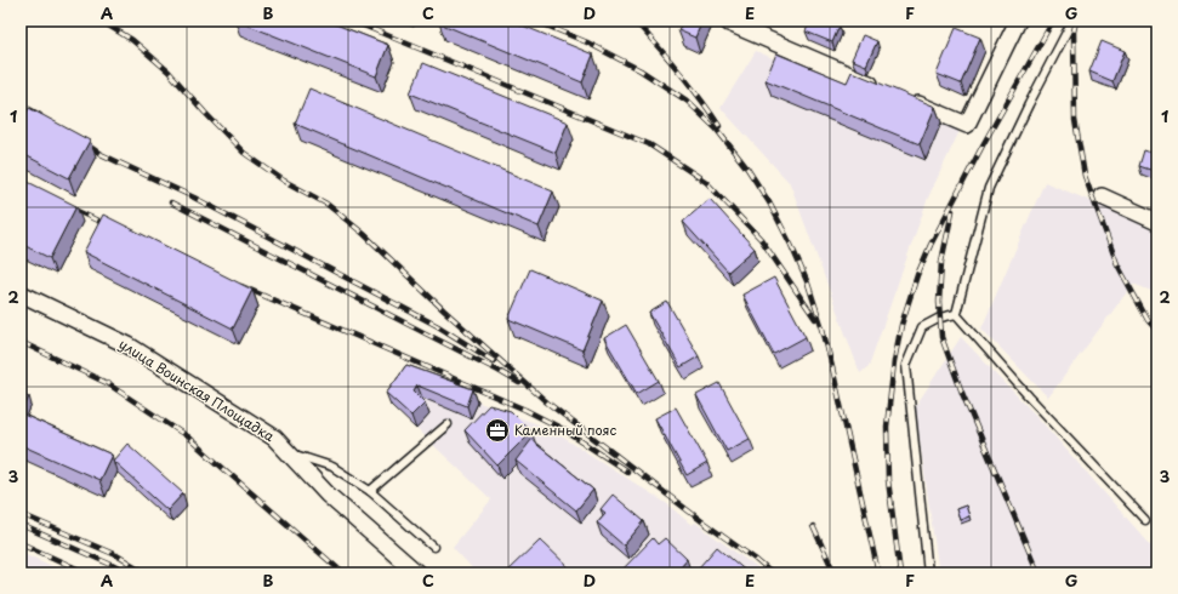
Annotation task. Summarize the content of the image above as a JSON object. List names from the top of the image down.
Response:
{
  "streets": {
    "street": ["улица Воинская Площадка"]
  },
  "places": {
    "office": ["Каменный пояс"]
  },
  "grid": {
    "columns": [
      "A",
      "B",
      "C",
      "D",
      "E",
      "F",
      "G"
    ],
    "rows": ["1", "2", "3"]
  }
}
